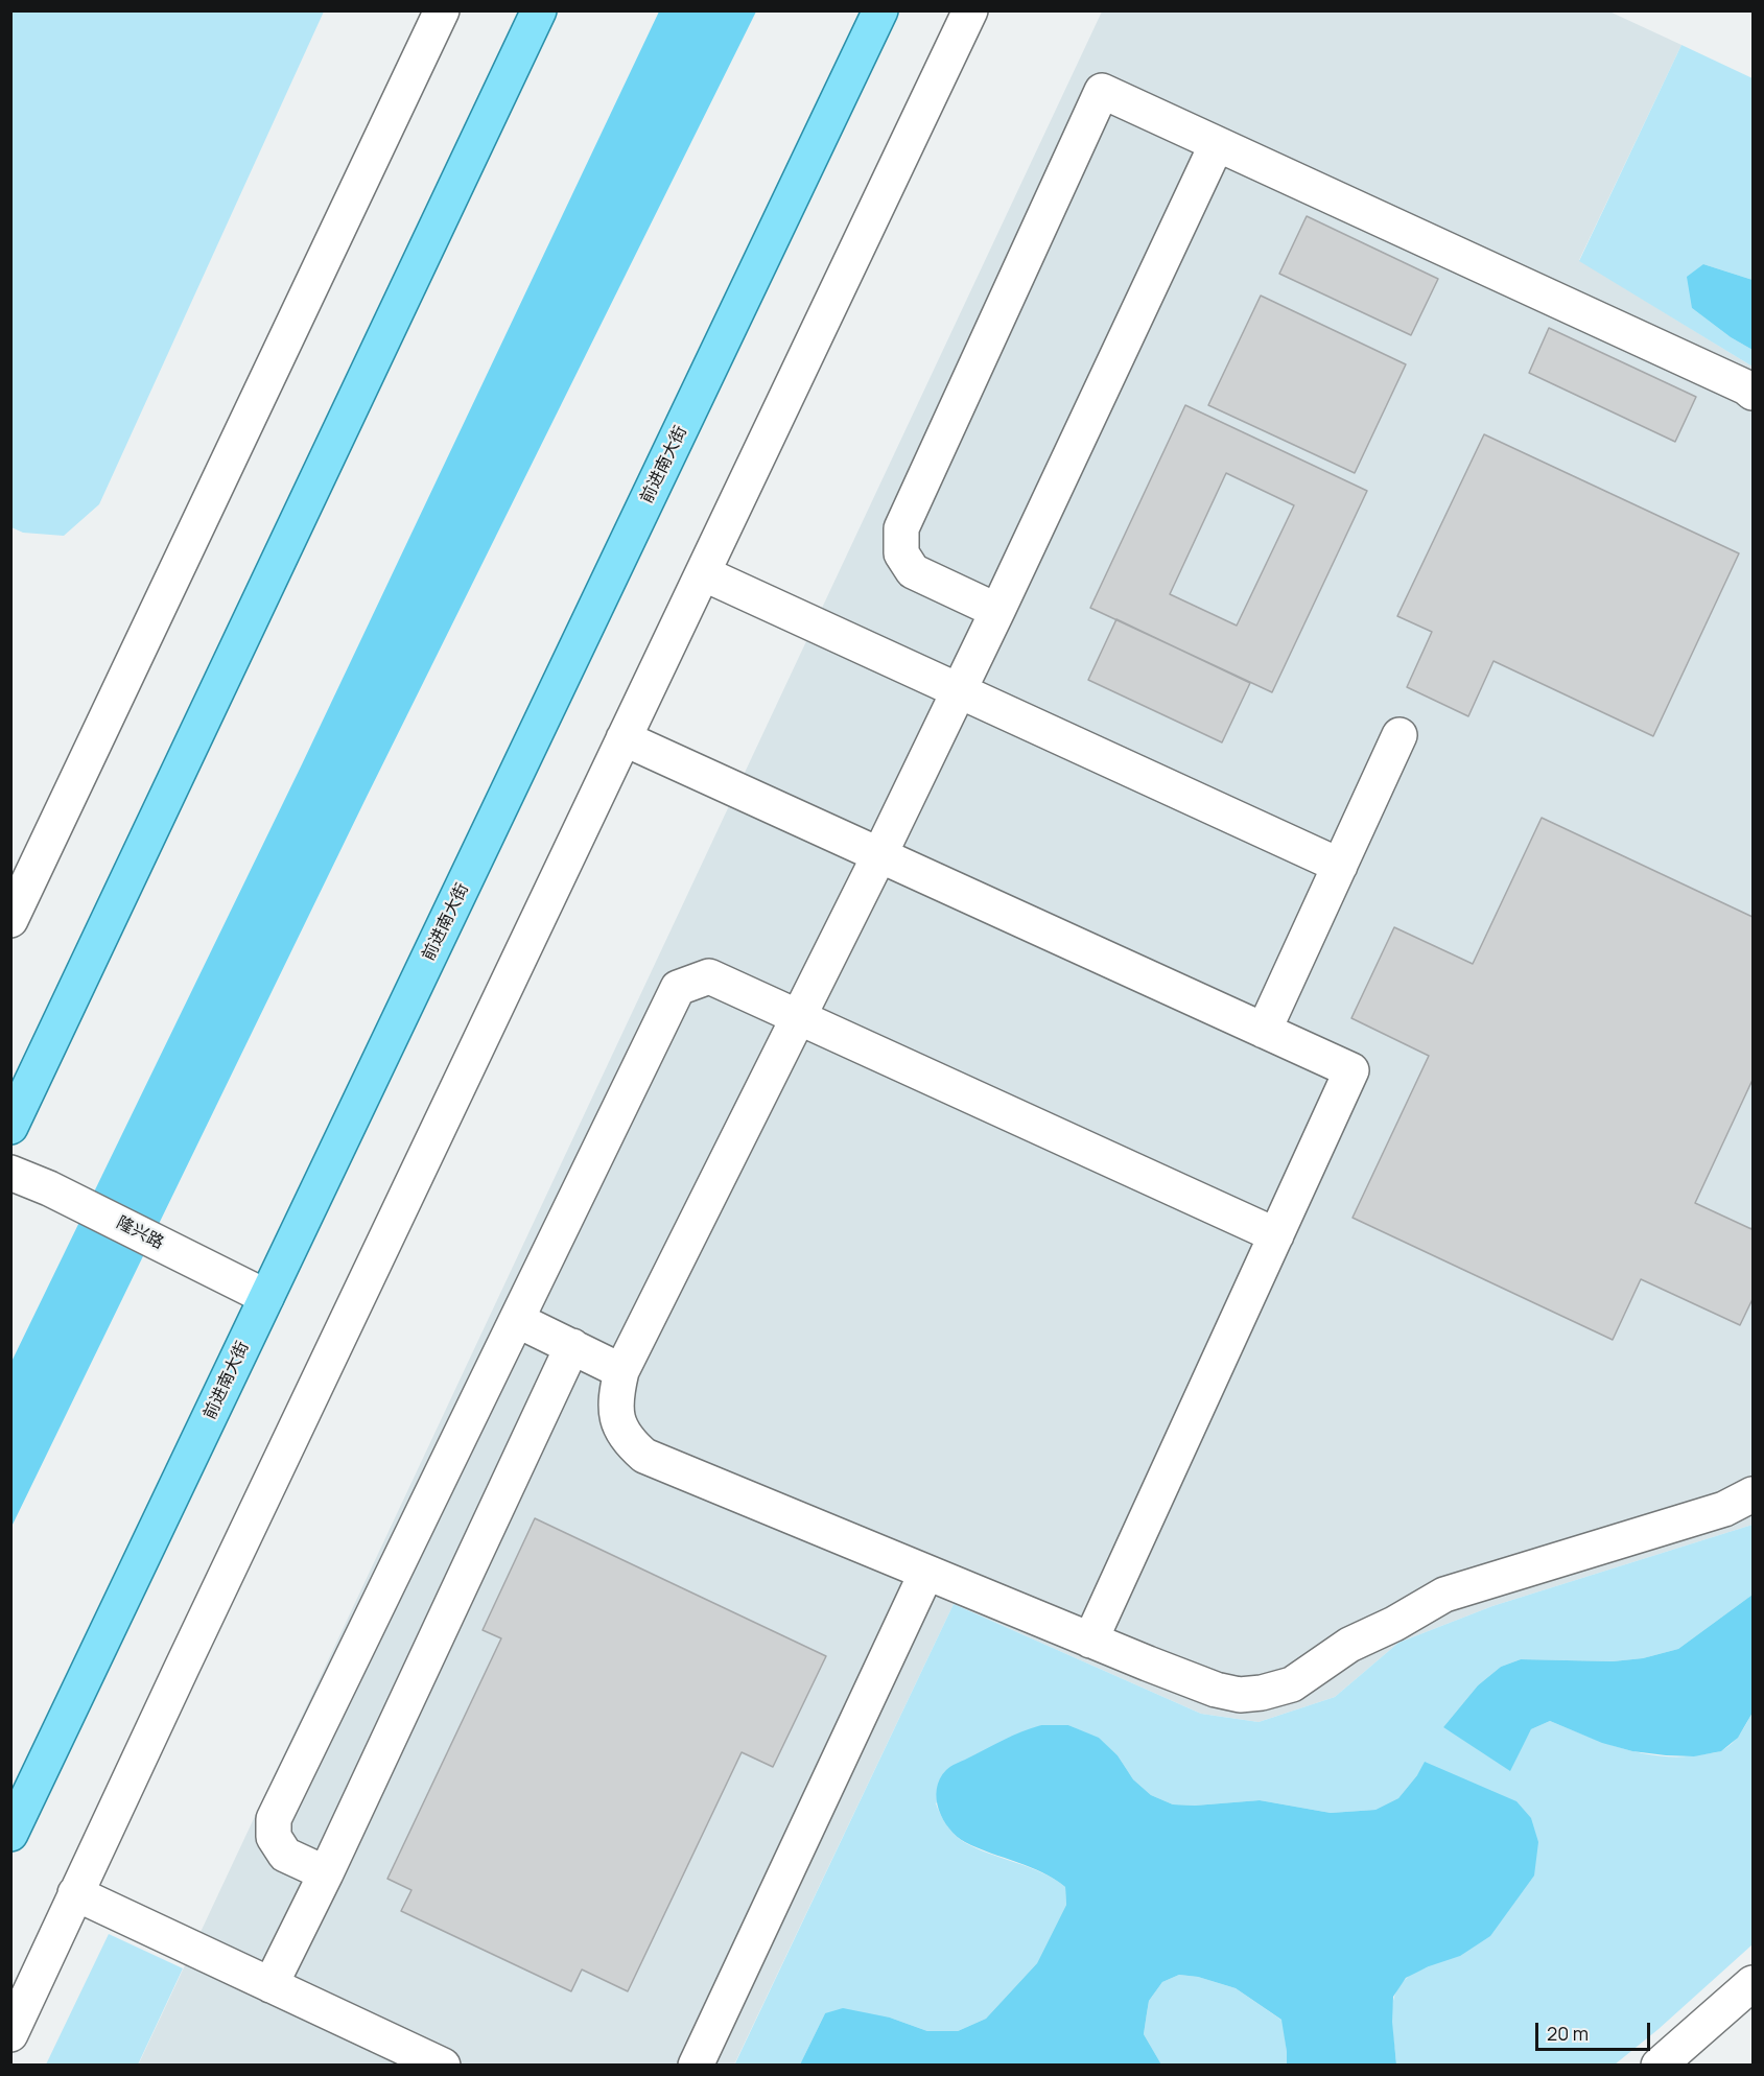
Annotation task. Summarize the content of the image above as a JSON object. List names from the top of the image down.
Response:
{
  "streets": {
    "main road": ["前进南大街"],
    "street": ["隆兴路"]
  },
  "crossings": [
    ["前进南大街", "隆兴路"]
  ],
  "scale_bar": "20 m"
}
